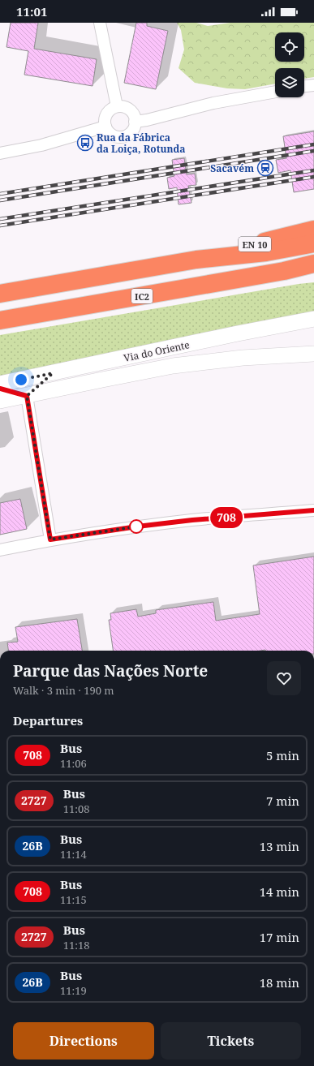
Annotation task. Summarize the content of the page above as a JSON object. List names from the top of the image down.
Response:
{
  "streets": {
    "highway": ["EN 10", "IC2"],
    "street": ["Via do Oriente"]
  },
  "places": {
    "bus stop": ["Rua da Fábrica da Loiça, Rotunda"],
    "station": ["Sacavém"]
  },
  "lines": ["bus line 708"],
  "page": {
    "status": "11:01",
    "on_map": "708",
    "heading": [
      ["Parque das Nações Norte", "Walk · 3 min · 190 m"],
      "Departures"
    ],
    "list": [
      {
        "mark": "708",
        "name": "Bus",
        "note": "11:06",
        "value": "5 min"
      },
      {
        "mark": "2727",
        "name": "Bus",
        "note": "11:08",
        "value": "7 min"
      },
      {
        "mark": "26B",
        "name": "Bus",
        "note": "11:14",
        "value": "13 min"
      },
      {
        "mark": "708",
        "name": "Bus",
        "note": "11:15",
        "value": "14 min"
      },
      {
        "mark": "2727",
        "name": "Bus",
        "note": "11:18",
        "value": "17 min"
      },
      {
        "mark": "26B",
        "name": "Bus",
        "note": "11:19",
        "value": "18 min"
      }
    ],
    "buttons": ["Directions", "Tickets"]
  }
}
